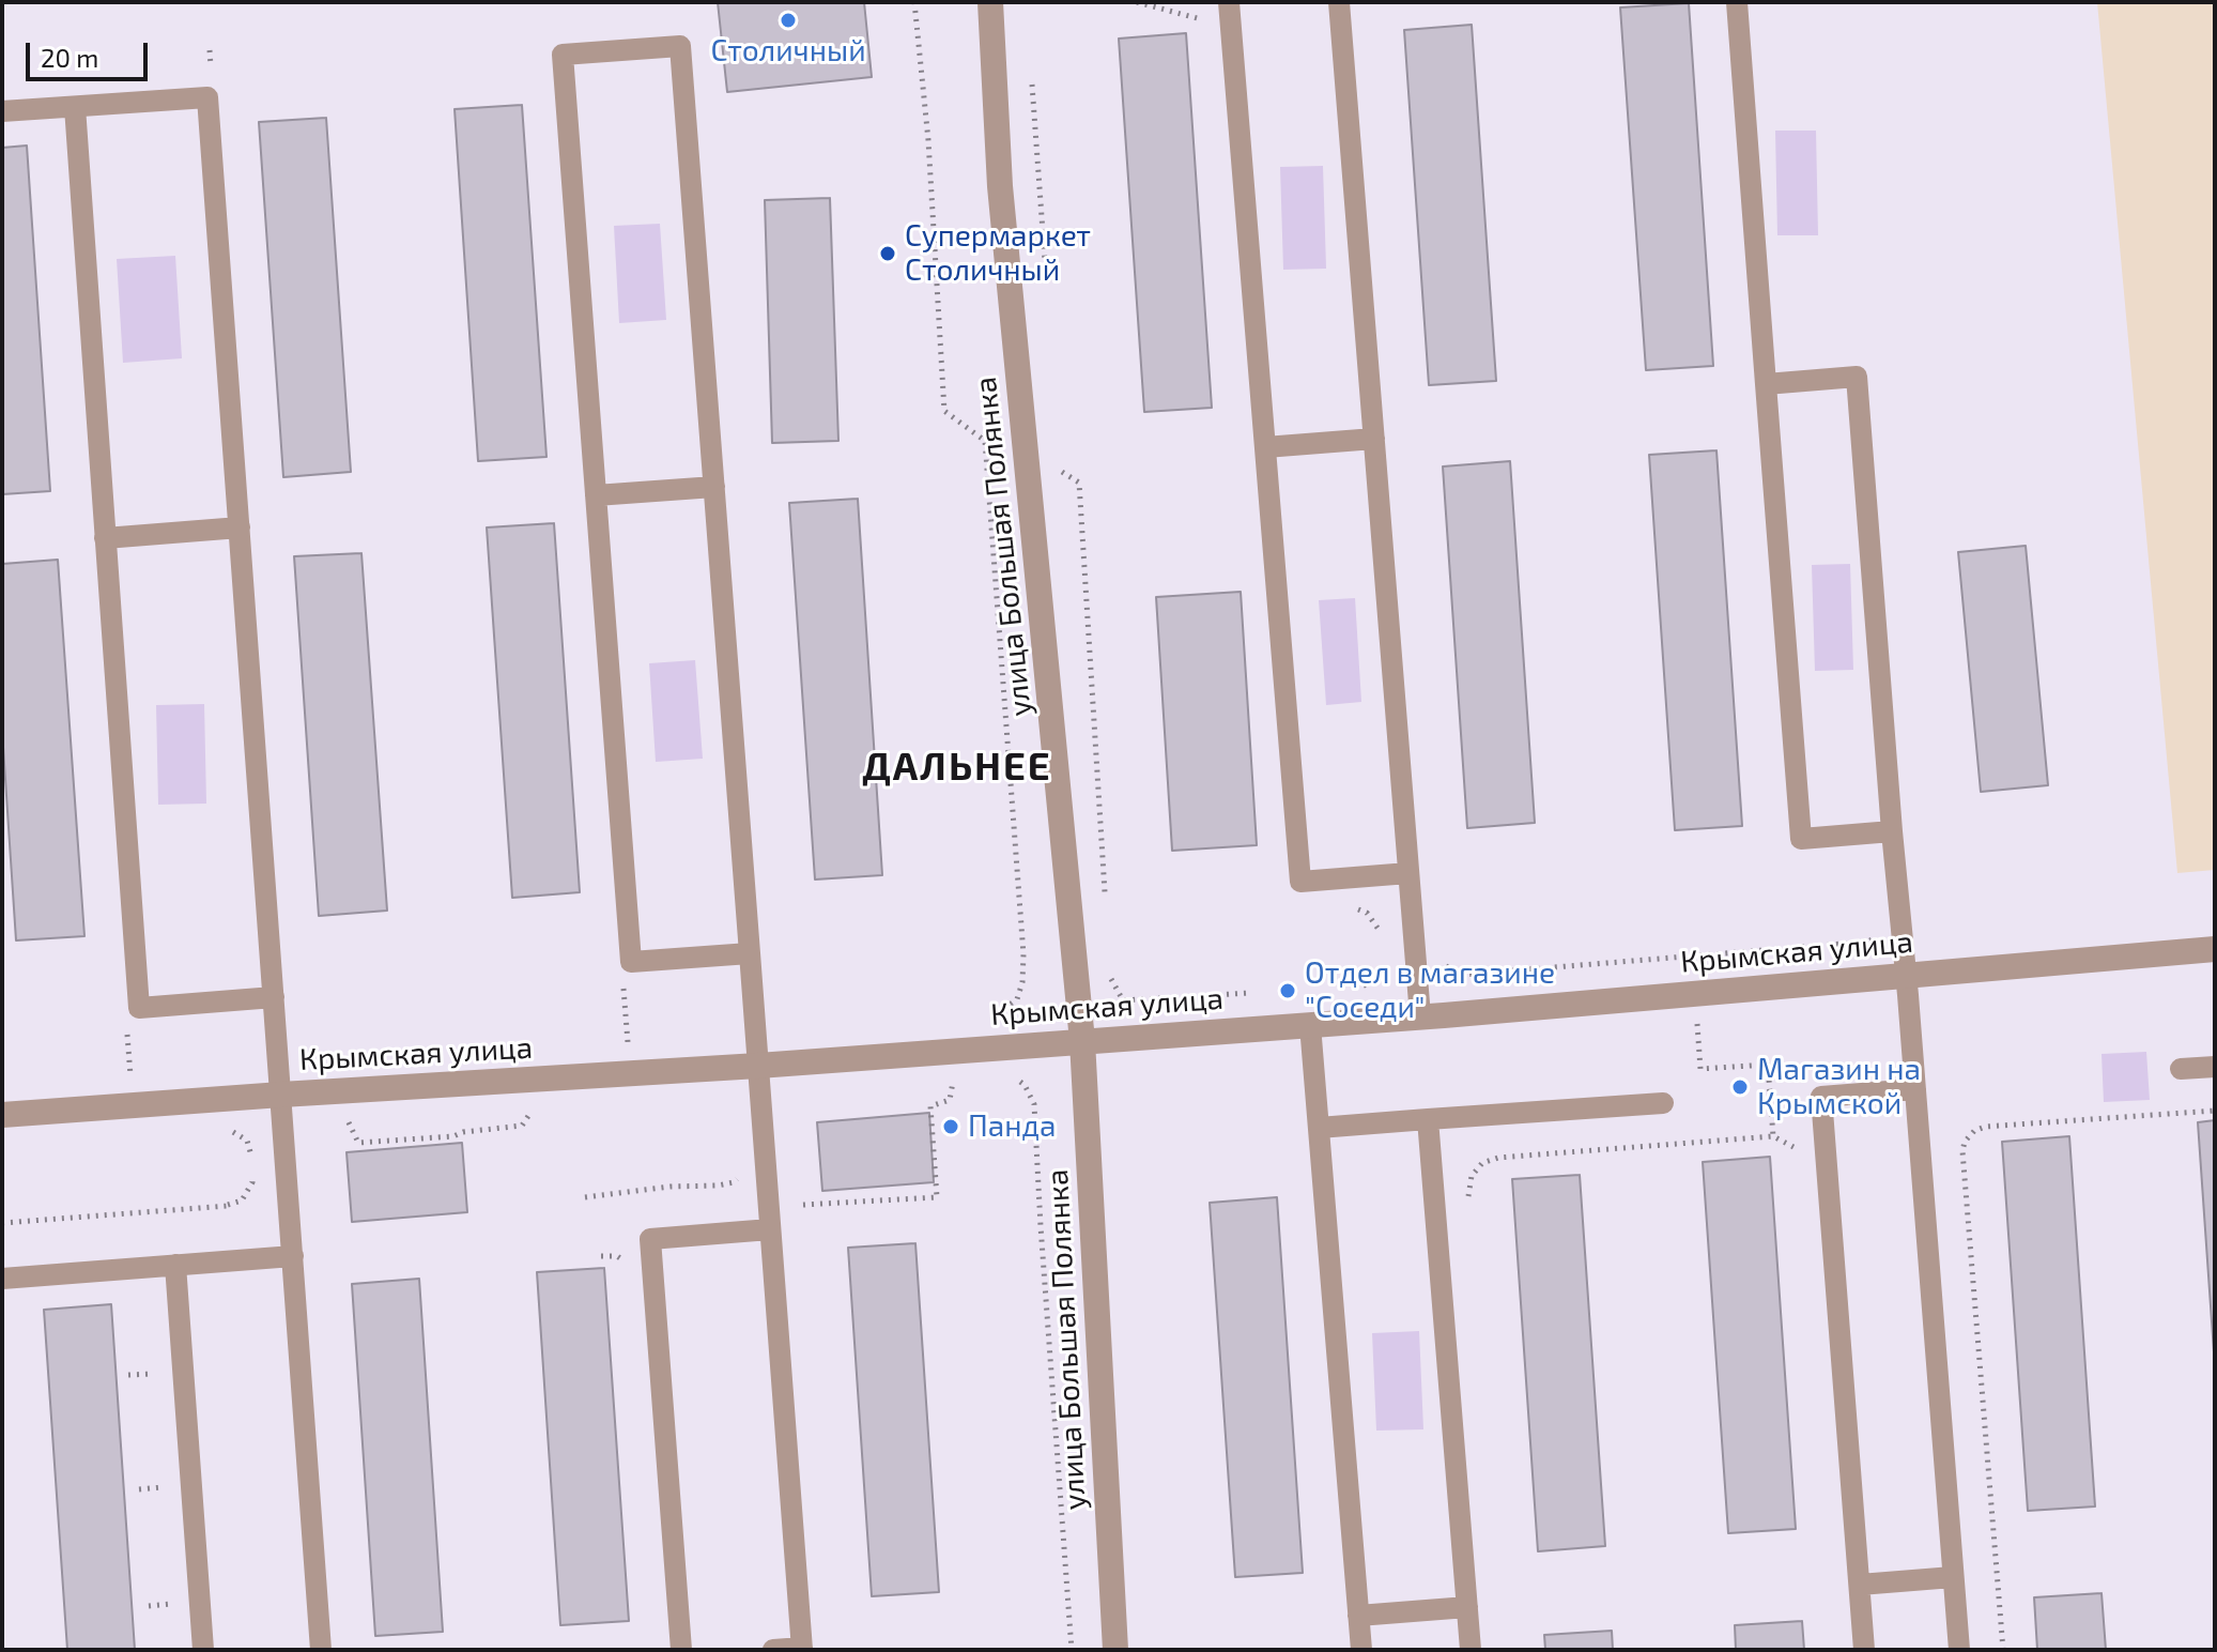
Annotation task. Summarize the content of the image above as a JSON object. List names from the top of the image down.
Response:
{
  "streets": {
    "street": ["улица Большая Полянка", "Крымская улица"]
  },
  "crossings": [
    ["улица Большая Полянка", "Крымская улица"]
  ],
  "districts": ["ДАЛЬНЕЕ"],
  "places": [
    "Столичный",
    "Супермаркет Столичный",
    "Отдел в магазине \"Соседи\"",
    "Магазин на Крымской",
    "Панда"
  ],
  "scale_bar": "20 m"
}
